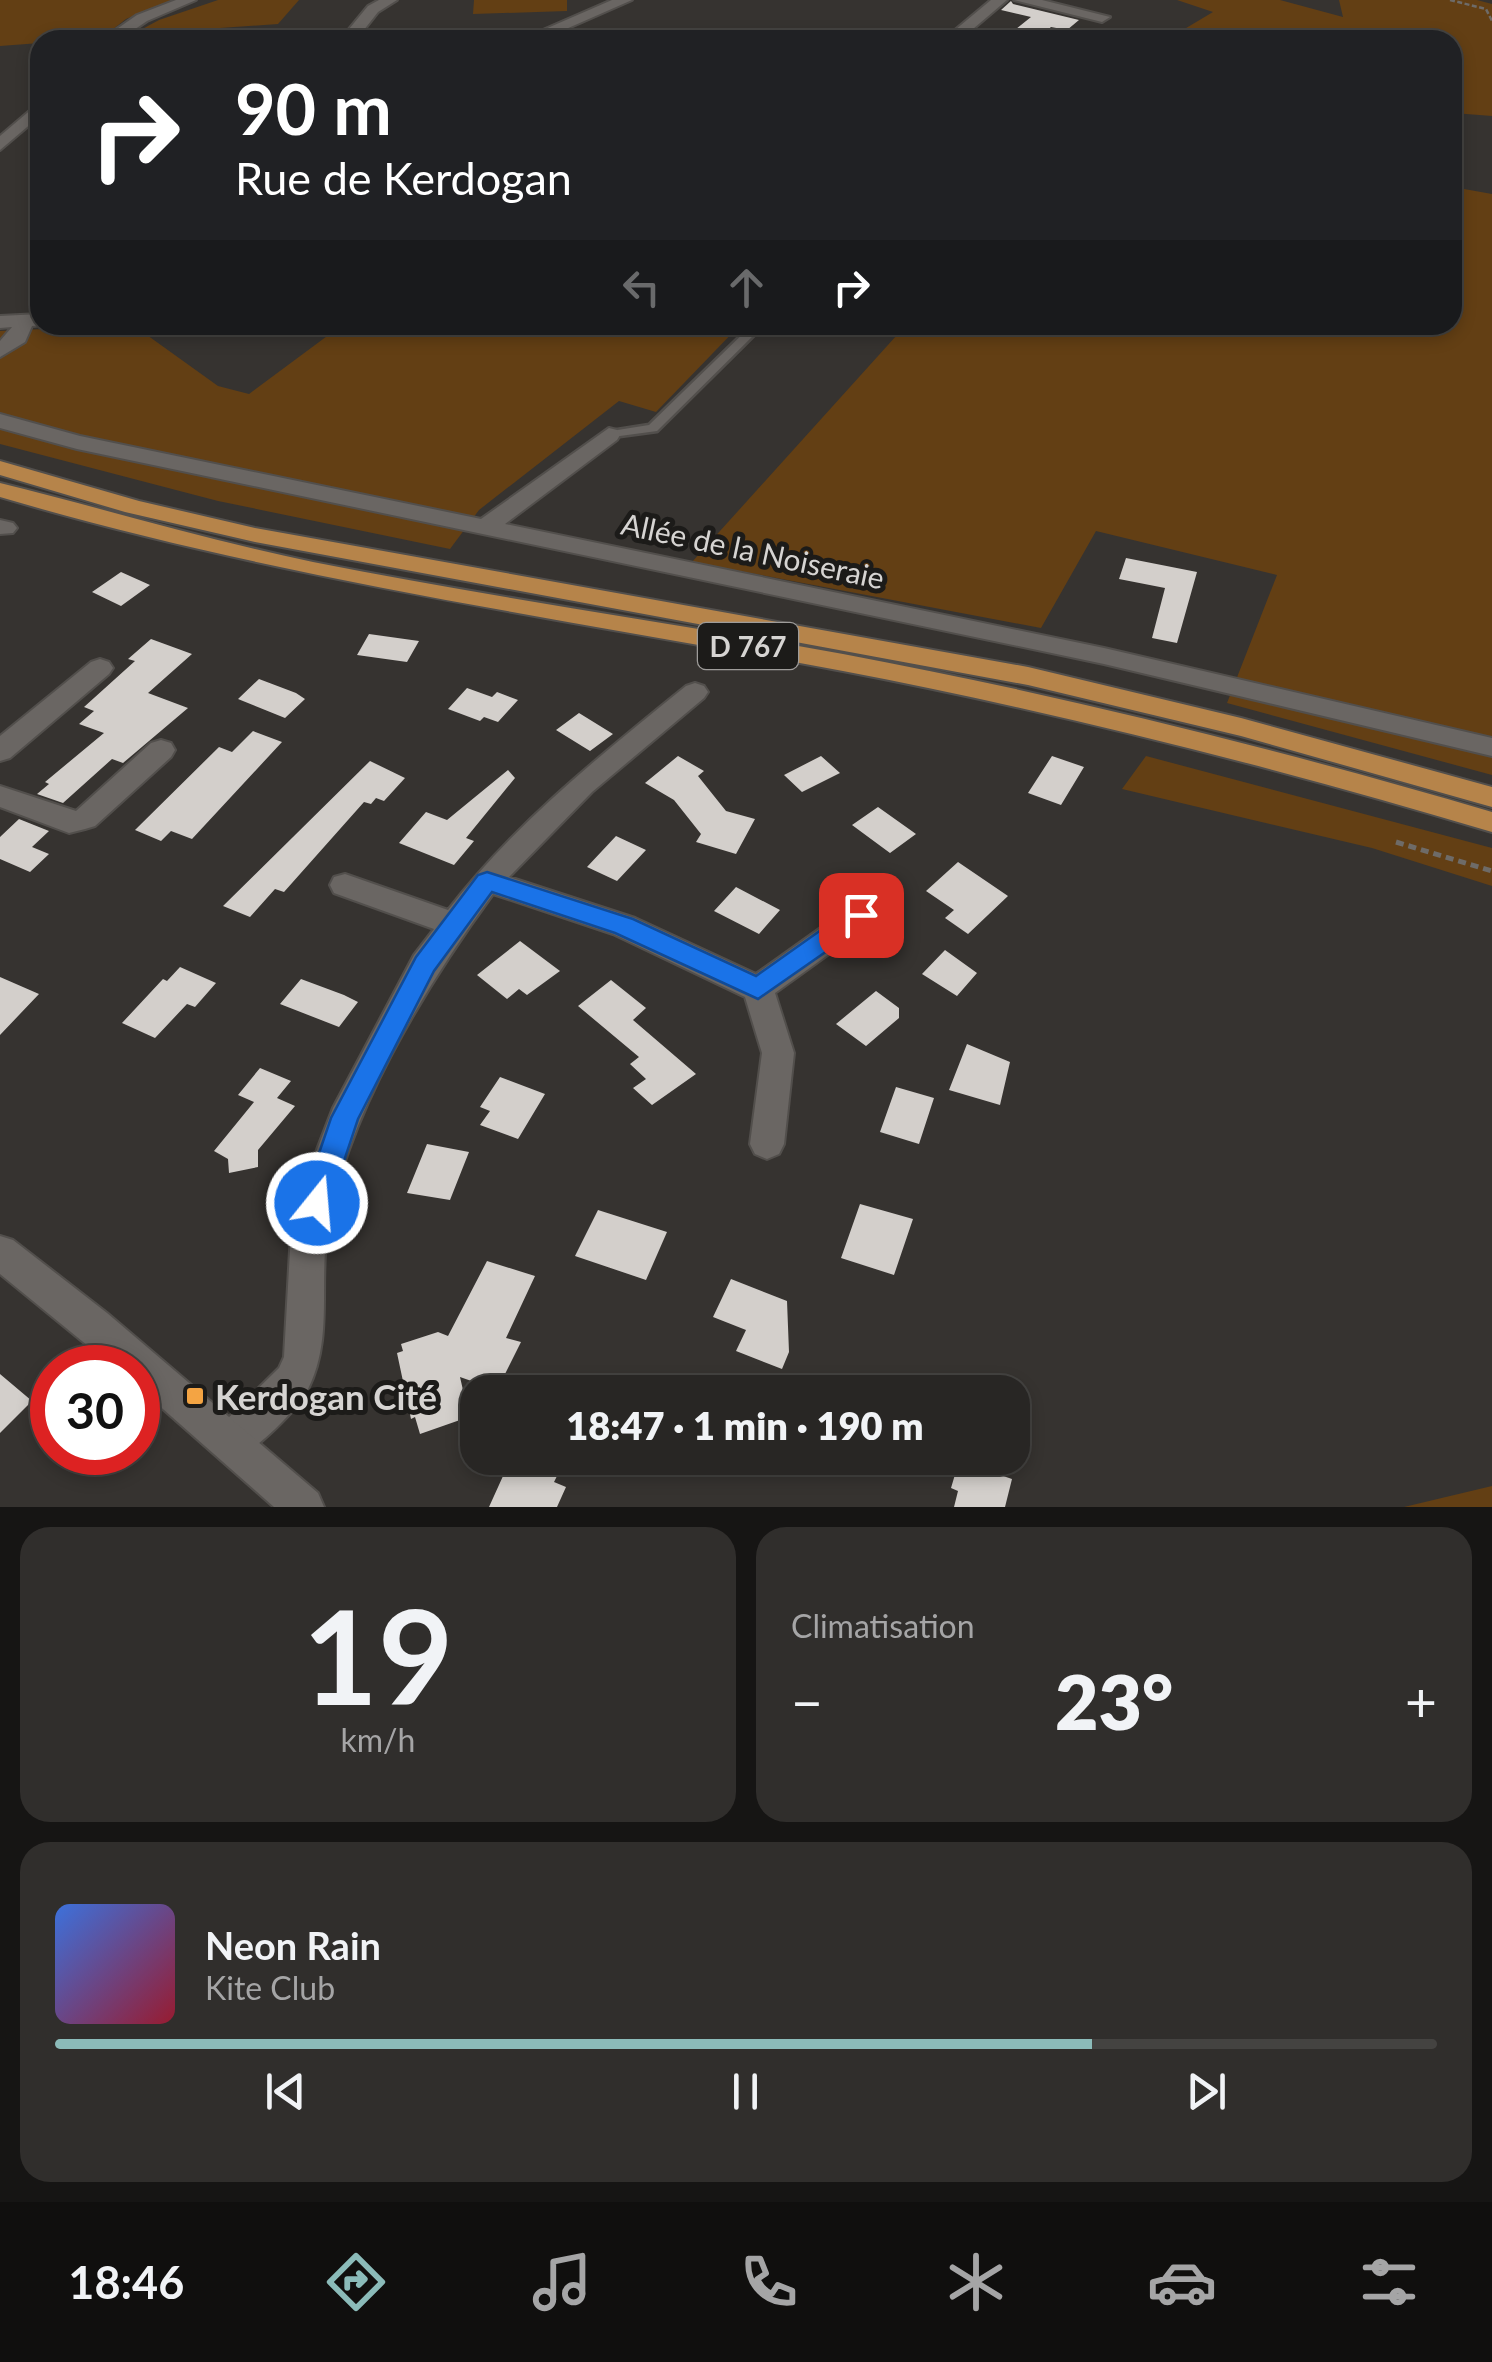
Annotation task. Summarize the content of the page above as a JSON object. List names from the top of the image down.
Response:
{
  "streets": {
    "highway": ["D 767"],
    "street": ["Allée de la Noiseraie"]
  },
  "places": {
    "transit": ["Kerdogan Cité"]
  },
  "page": {
    "turn": ["90 m", "Rue de Kerdogan"],
    "limit": "30",
    "trip": "18:47 · 1 min · 190 m",
    "tile": [
      ["19", "km/h"],
      "Climatisation"
    ],
    "heat": ["−", "23°", "+"],
    "song": ["Neon Rain", "Kite Club"],
    "tabs": "18:46"
  }
}
